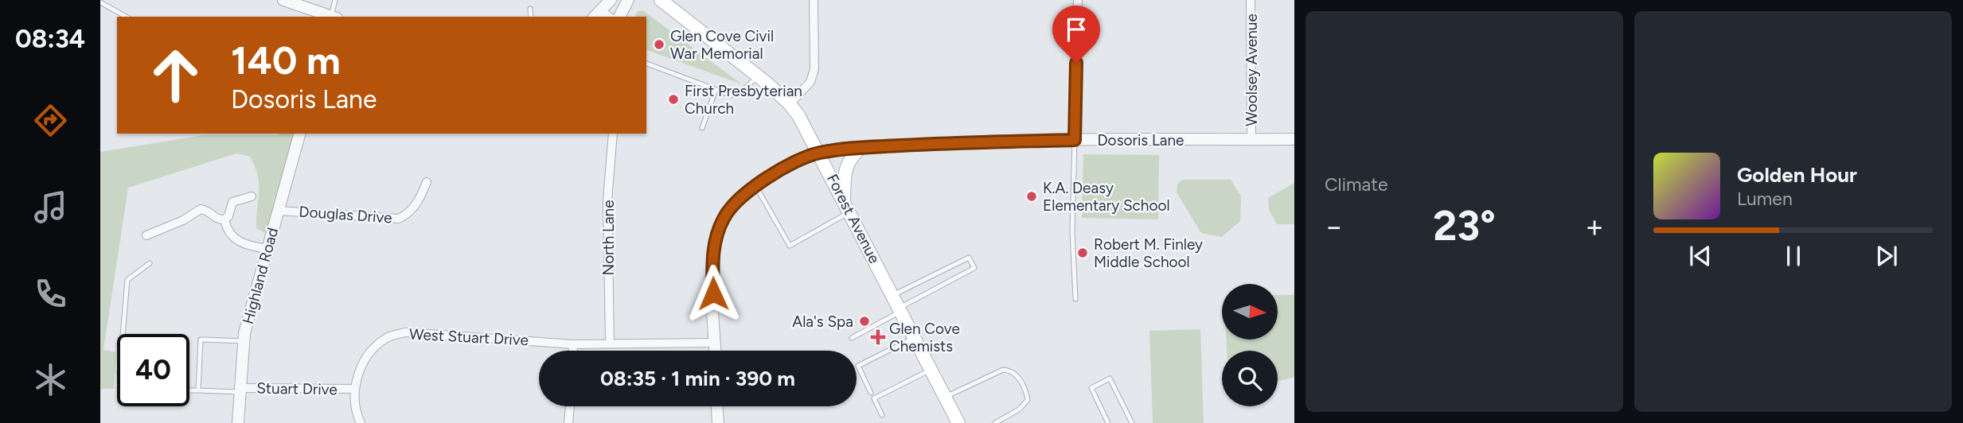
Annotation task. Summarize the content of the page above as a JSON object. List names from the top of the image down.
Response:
{
  "streets": {
    "main road": ["Forest Avenue"],
    "street": [
      "Woolsey Avenue",
      "Dosoris Lane",
      "Douglas Drive",
      "North Lane",
      "Highland Road",
      "West Stuart Drive",
      "Stuart Drive"
    ]
  },
  "crossings": [
    ["Woolsey Avenue", "Dosoris Lane"],
    ["Dosoris Lane", "Forest Avenue"],
    ["Dosoris Lane", "West Stuart Drive"],
    ["Douglas Drive", "Highland Road"],
    ["North Lane", "West Stuart Drive"],
    ["Highland Road", "Stuart Drive"],
    ["West Stuart Drive", "Stuart Drive"]
  ],
  "places": {
    "other": [
      "Glen Cove Civil War Memorial",
      "First Presbyterian Church",
      "K.A. Deasy Elementary School",
      "Robert M. Finley Middle School",
      "Ala's Spa"
    ],
    "health": ["Glen Cove Chemists"]
  },
  "north": "right",
  "page": {
    "tabs": "08:34",
    "tile": "Climate",
    "turn": ["140 m", "Dosoris Lane"],
    "song": ["Golden Hour", "Lumen"],
    "heat": ["−", "23°", "+"],
    "limit": "40",
    "trip": "08:35 · 1 min · 390 m"
  }
}
